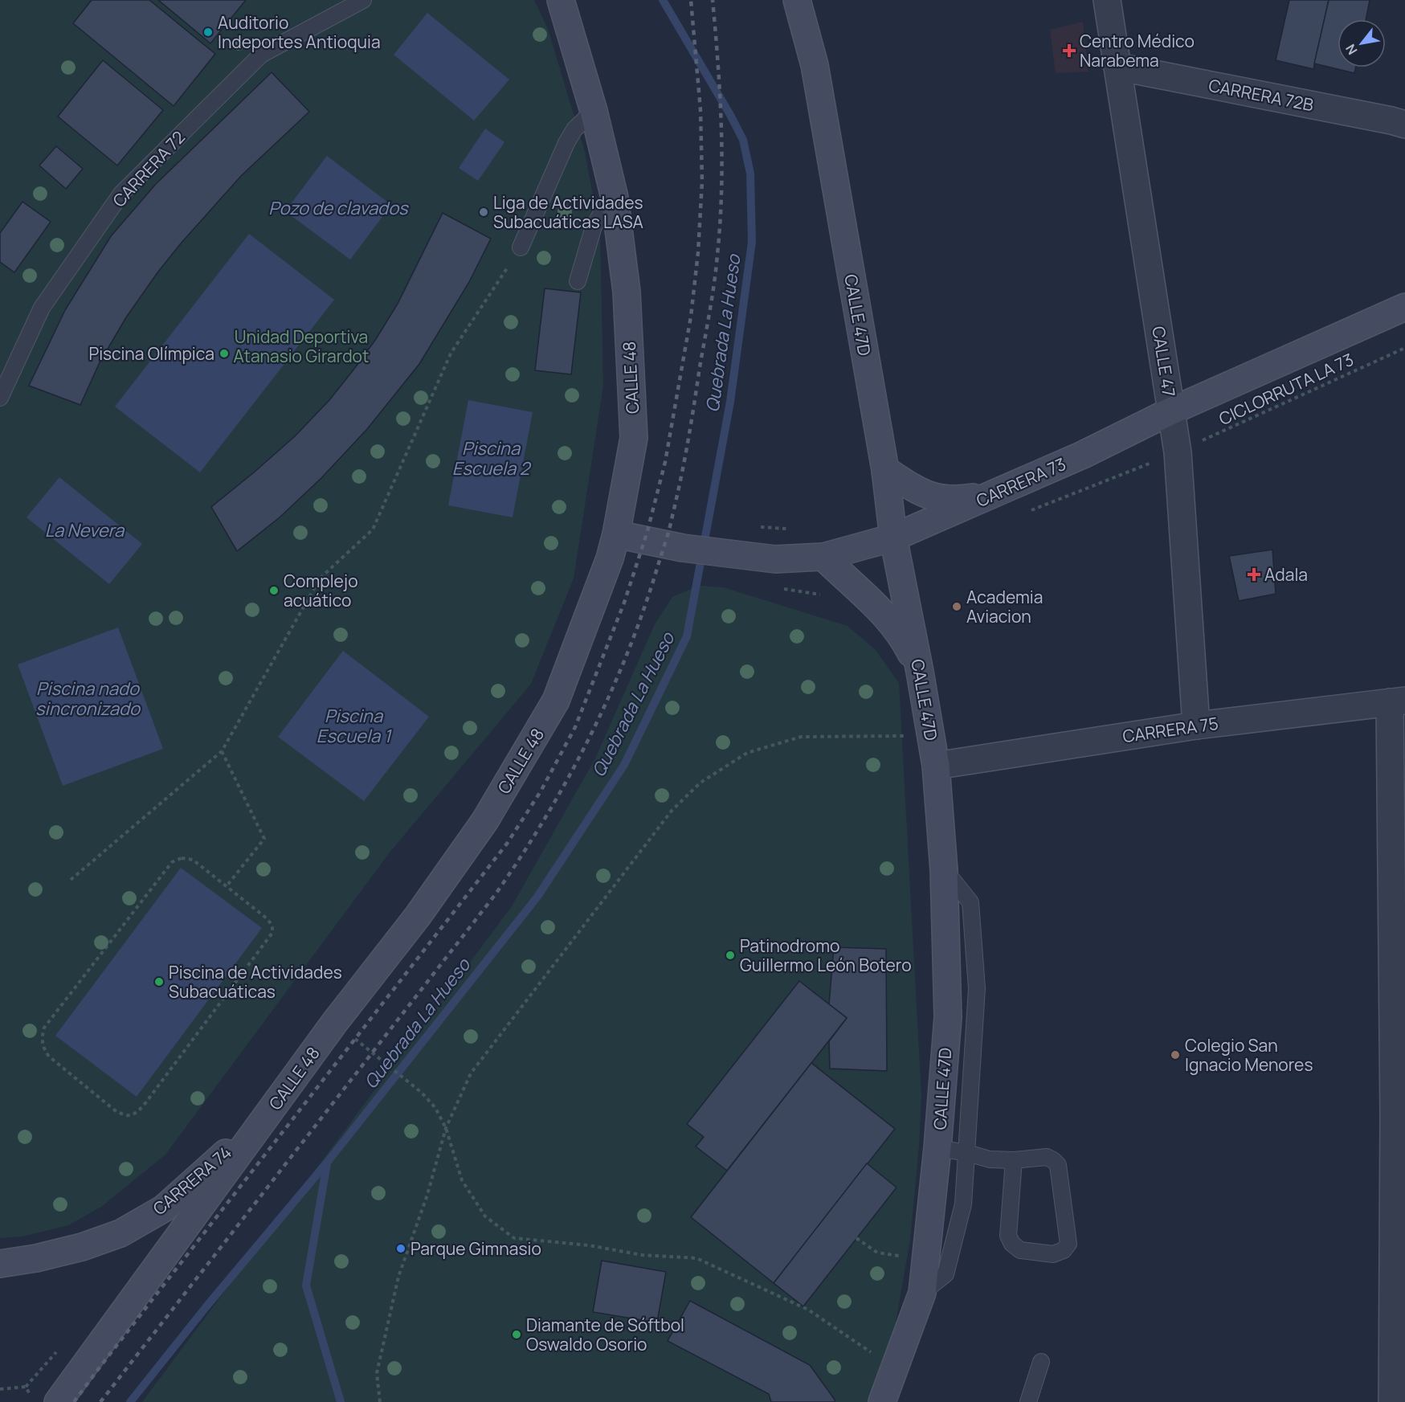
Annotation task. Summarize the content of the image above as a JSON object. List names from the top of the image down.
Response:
{
  "streets": {
    "main road": [
      "CALLE 47D",
      "CALLE 48",
      "CARRERA 73",
      "CARRERA 74"
    ],
    "street": ["CARRERA 72B", "CALLE 47", "CARRERA 75"],
    "lane": ["CARRERA 72"],
    "path": ["CICLORRUTA LA 73"]
  },
  "crossings": [
    ["CARRERA 72B", "CALLE 47"],
    ["CALLE 47D", "CARRERA 73"],
    ["CALLE 47D", "CARRERA 75"],
    ["CALLE 47", "CICLORRUTA LA 73"],
    ["CALLE 47", "CARRERA 73"],
    ["CALLE 47", "CARRERA 75"],
    ["CALLE 48", "CARRERA 73"],
    ["CALLE 48", "CARRERA 74"]
  ],
  "water": [
    "Pozo de clavados",
    "Quebrada La Hueso",
    "Piscina Escuela 2",
    "La Nevera",
    "Piscina nado sincronizado",
    "Piscina Escuela 1"
  ],
  "parks": ["Unidad Deportiva Atanasio Girardot"],
  "places": {
    "other": [
      "Auditorio Indeportes Antioquia",
      "Liga de Actividades Subacuáticas LASA",
      "Piscina Olímpica",
      "Complejo acuático",
      "Academia Aviacion",
      "Patinodromo Guillermo León Botero",
      "Piscina de Actividades Subacuáticas",
      "Colegio San Ignacio Menores",
      "Parque Gimnasio",
      "Diamante de Sóftbol Oswaldo Osorio"
    ],
    "health": ["Centro Médico Narabema", "Adala"]
  },
  "north": "bottom left"
}
